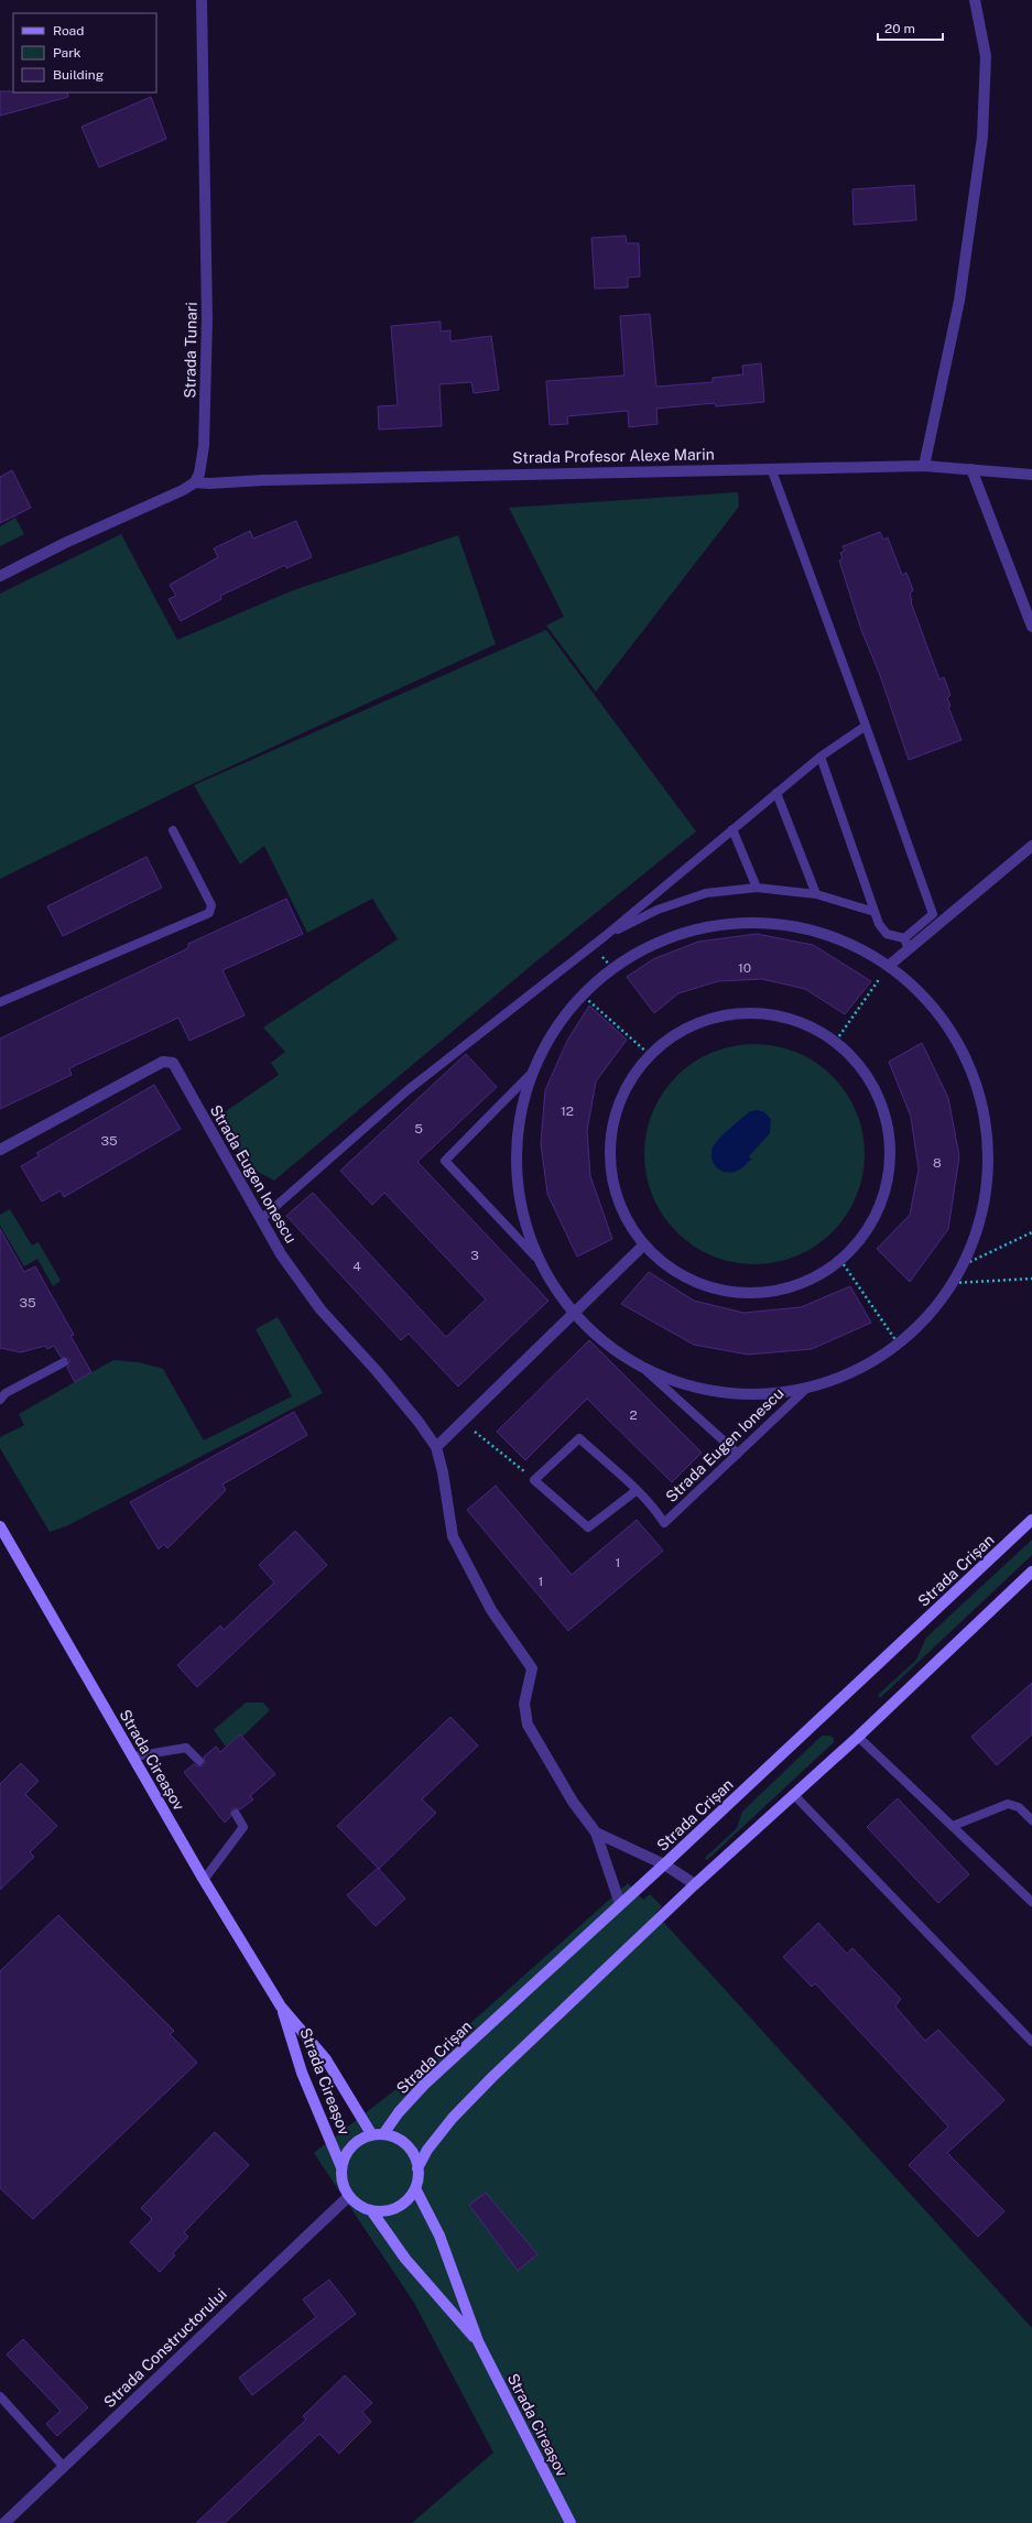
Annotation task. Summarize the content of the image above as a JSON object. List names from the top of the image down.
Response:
{
  "streets": {
    "main road": ["Strada Crișan", "Strada Cireașov"],
    "street": [
      "Strada Tunari",
      "Strada Profesor Alexe Marin",
      "Strada Eugen Ionescu",
      "Strada Constructorului"
    ]
  },
  "crossings": [
    ["Strada Tunari", "Strada Profesor Alexe Marin"],
    ["Strada Eugen Ionescu", "Strada Crișan"],
    ["Strada Crișan", "Strada Cireașov"],
    ["Strada Crișan", "Strada Constructorului"],
    ["Strada Cireașov", "Strada Constructorului"]
  ],
  "house_numbers": [
    "10",
    "12",
    "5",
    "35",
    "8",
    "3",
    "4",
    "35",
    "2",
    "1",
    "1"
  ],
  "legend": ["Road", "Park", "Building"],
  "scale_bar": "20 m"
}
